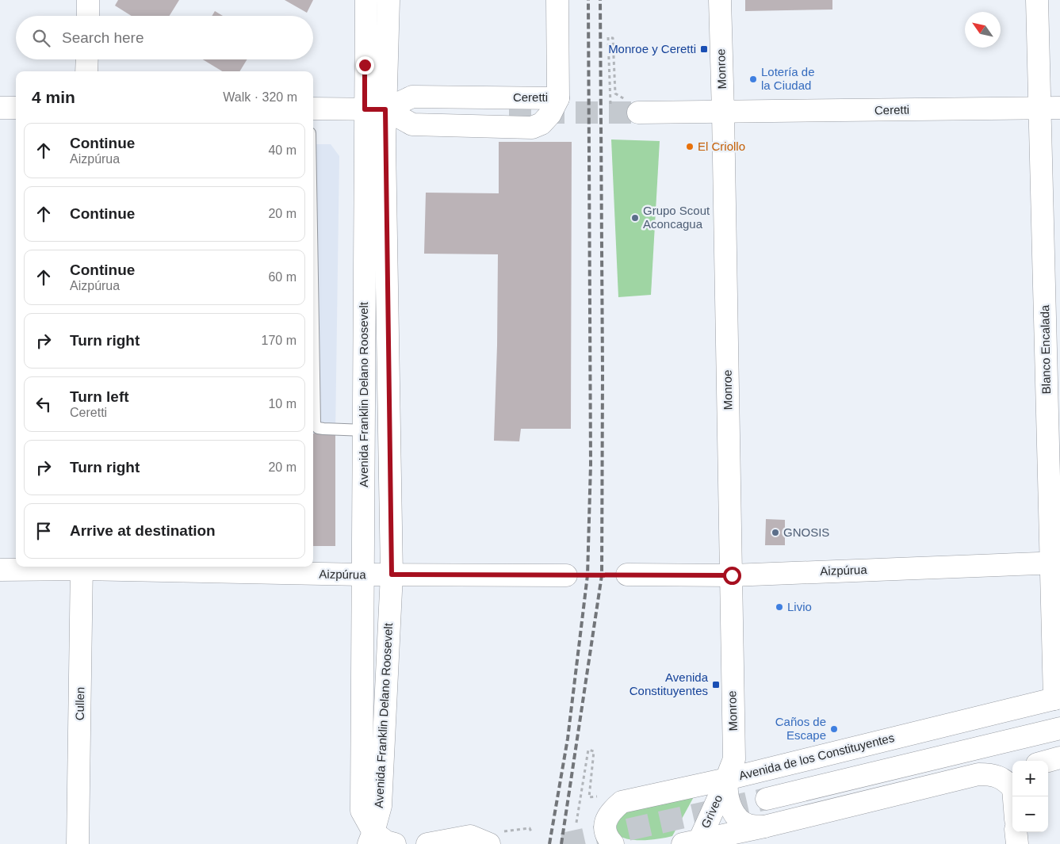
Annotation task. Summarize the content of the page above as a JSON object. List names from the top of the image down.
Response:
{
  "streets": {
    "street": [
      "Monroe",
      "Ceretti",
      "Blanco Encalada",
      "Avenida Franklin Delano Roosevelt",
      "Aizpúrua",
      "Cullen",
      "Avenida de los Constituyentes",
      "Griveo"
    ]
  },
  "crossings": [
    ["Monroe", "Ceretti"],
    ["Monroe", "Aizpúrua"],
    ["Monroe", "Avenida de los Constituyentes"],
    ["Monroe", "Griveo"],
    ["Ceretti", "Blanco Encalada"],
    ["Ceretti", "Avenida Franklin Delano Roosevelt"],
    ["Blanco Encalada", "Aizpúrua"],
    ["Blanco Encalada", "Avenida de los Constituyentes"],
    ["Avenida Franklin Delano Roosevelt", "Aizpúrua"],
    ["Aizpúrua", "Cullen"],
    ["Avenida de los Constituyentes", "Griveo"]
  ],
  "places": {
    "transit": ["Monroe y Ceretti", "Avenida Constituyentes"],
    "other": [
      "Lotería de la Ciudad",
      "El Criollo",
      "Grupo Scout Aconcagua",
      "GNOSIS",
      "Livio",
      "Caños de Escape"
    ]
  },
  "north": "top left",
  "page": {
    "search": "Search here",
    "heading": ["4 min", "Walk · 320 m"],
    "list": [
      ["Continue", "Aizpúrua", "40 m"],
      ["Continue", "20 m"],
      ["Continue", "Aizpúrua", "60 m"],
      ["Turn right", "170 m"],
      ["Turn left", "Ceretti", "10 m"],
      ["Turn right", "20 m"],
      "Arrive at destination"
    ],
    "map_buttons": ["+", "−"]
  }
}
